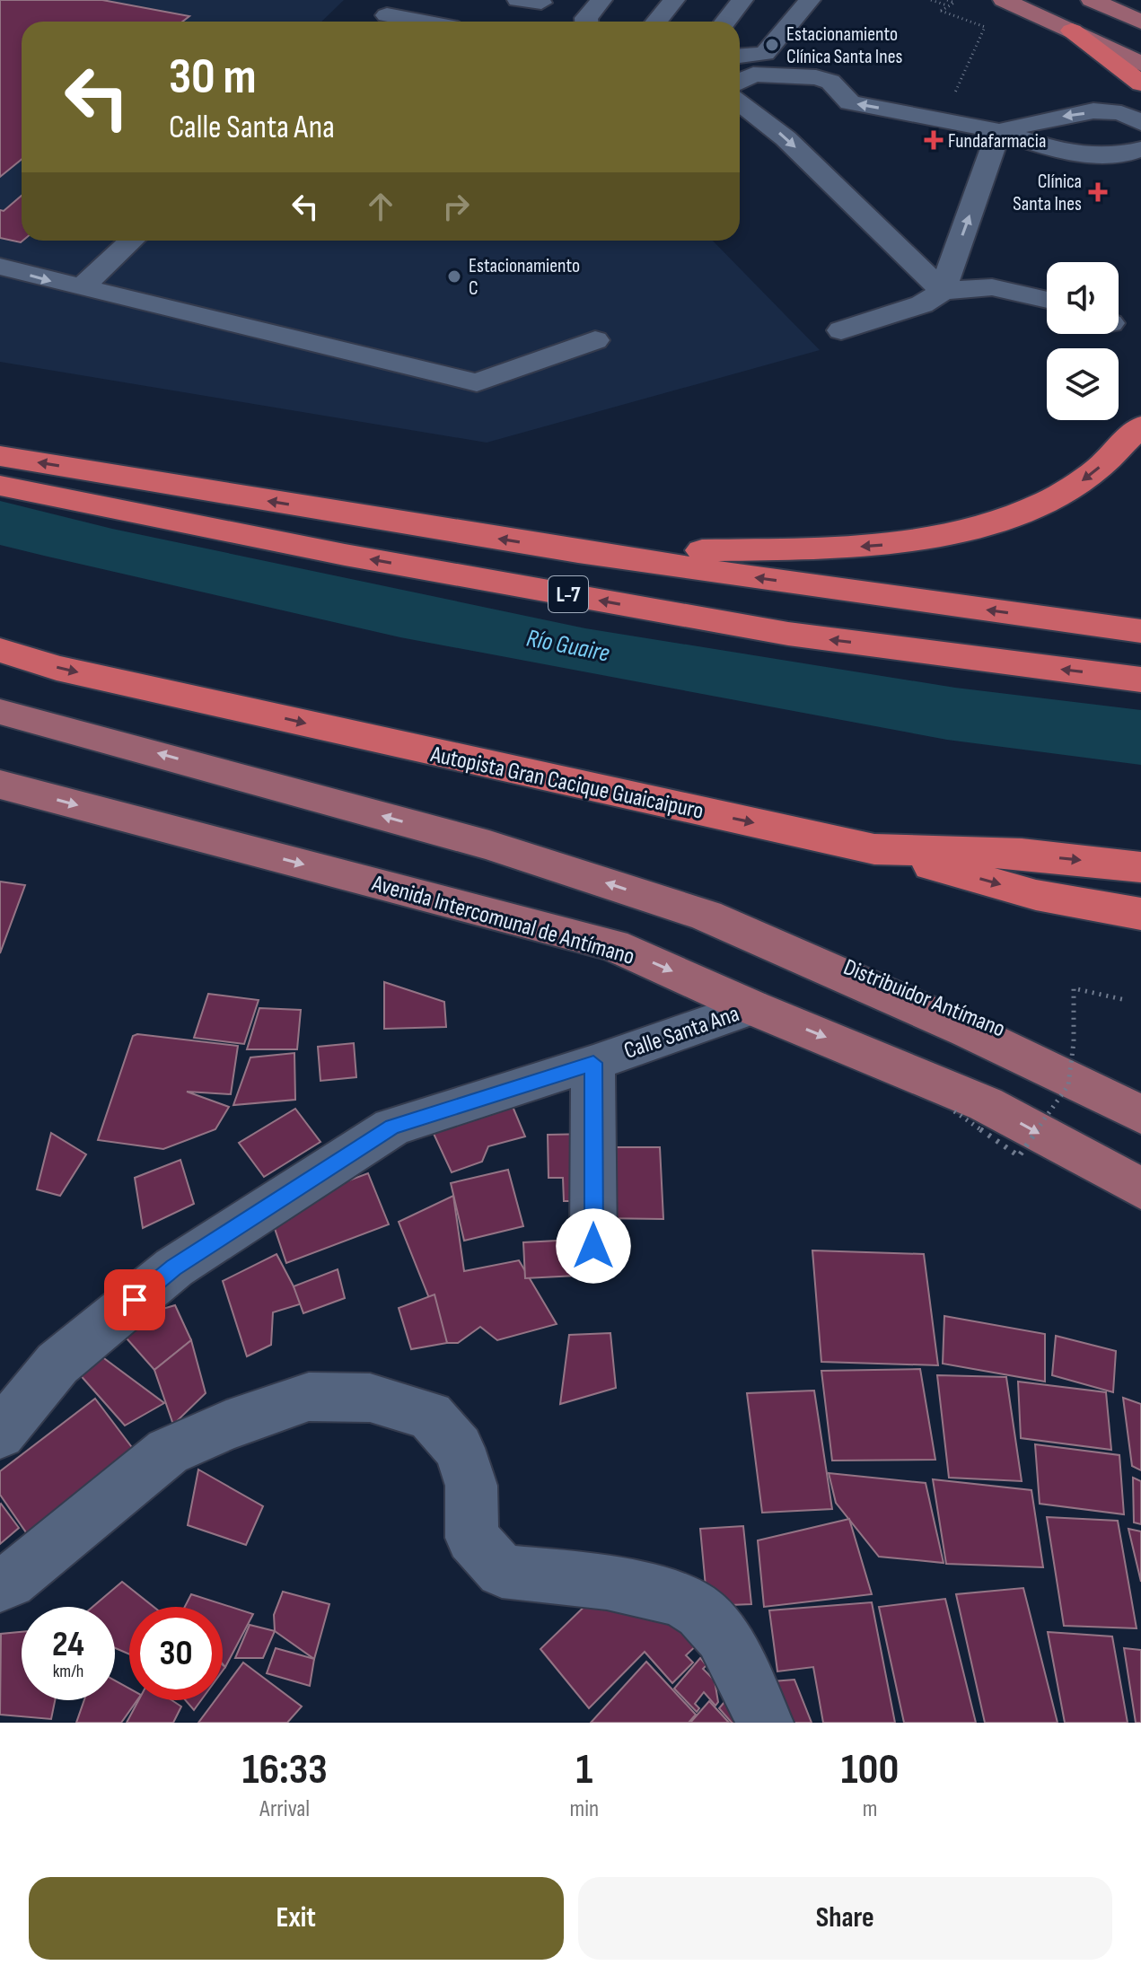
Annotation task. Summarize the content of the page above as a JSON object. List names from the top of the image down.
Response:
{
  "streets": {
    "highway": ["L-7", "Autopista Gran Cacique Guaicaipuro"],
    "main road": ["Avenida Intercomunal de Antímano", "Distribuidor Antímano"],
    "street": ["Calle Santa Ana"]
  },
  "crossings": [
    ["Avenida Intercomunal de Antímano", "Calle Santa Ana"]
  ],
  "water": ["Río Guaire"],
  "places": {
    "other": ["Estacionamiento Clínica Santa Ines", "Estacionamiento C"],
    "health": ["Fundafarmacia", "Clínica Santa Ines"]
  },
  "page": {
    "turn": ["30 m", "Calle Santa Ana"],
    "speed": "24 km/h",
    "limit": "30",
    "eta": [
      "16:33",
      "Arrival",
      "1",
      "min",
      "100",
      "m"
    ],
    "buttons": ["Exit", "Share"]
  }
}
